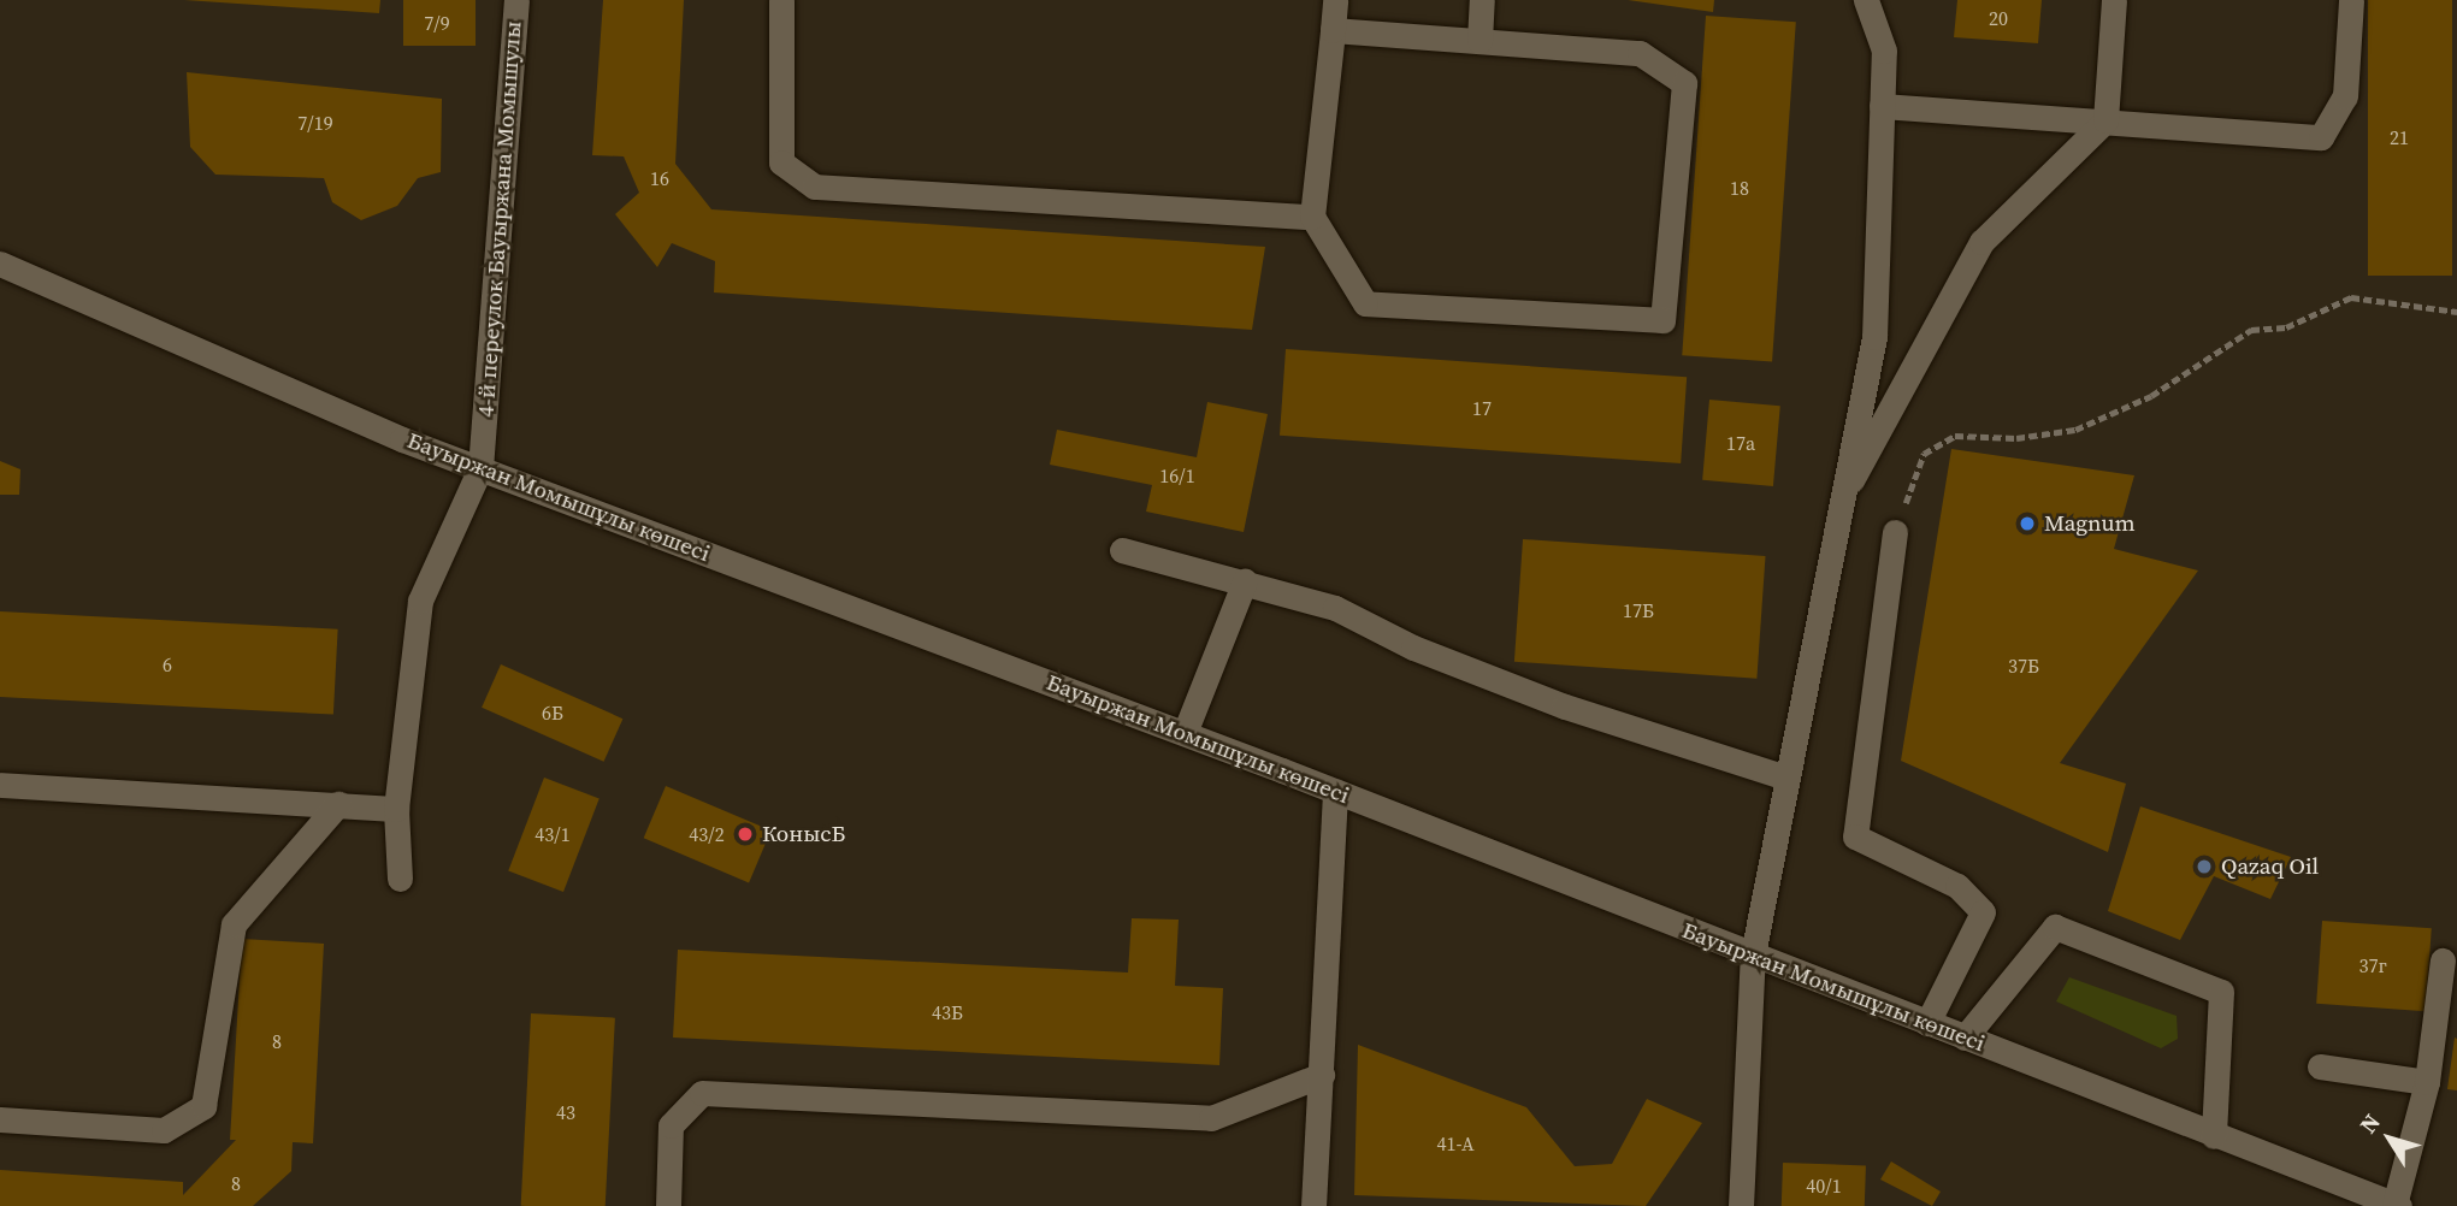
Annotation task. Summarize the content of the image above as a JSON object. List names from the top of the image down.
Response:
{
  "streets": {
    "street": ["4-й переулок Бауыржана Момышулы", "Бауыржан Момышұлы көшесі"]
  },
  "crossings": [
    ["4-й переулок Бауыржана Момышулы", "Бауыржан Момышұлы көшесі"]
  ],
  "places": ["Magnum", "КонысБ", "Qazaq Oil"],
  "house_numbers": [
    "20",
    "7/9",
    "7/19",
    "21",
    "16",
    "18",
    "17",
    "17а",
    "16/1",
    "17Б",
    "6",
    "37Б",
    "6Б",
    "43/1",
    "43/2",
    "37г",
    "43Б",
    "8",
    "43",
    "41-А",
    "8",
    "40/1"
  ],
  "north": "top left"
}
